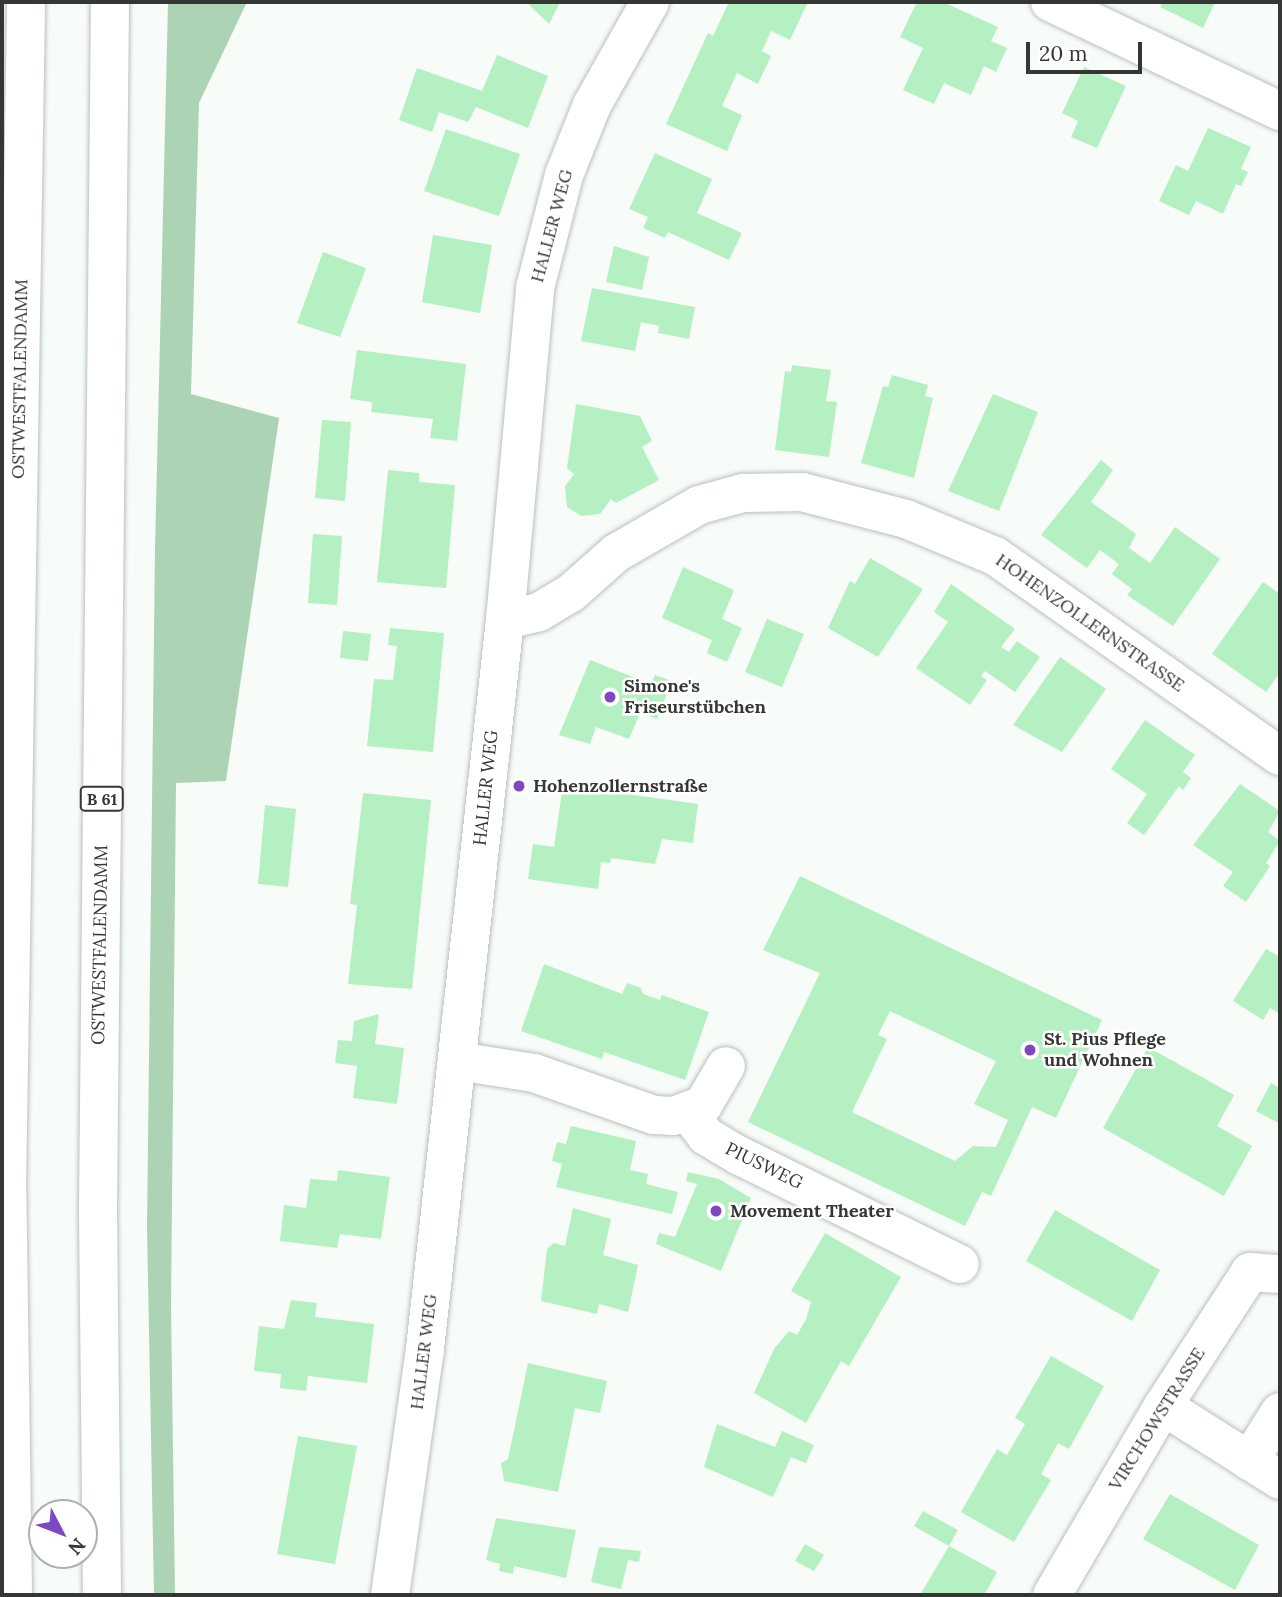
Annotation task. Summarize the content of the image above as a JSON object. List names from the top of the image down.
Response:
{
  "streets": {
    "main road": [
      "HALLER WEG",
      "OSTWESTFALENDAMM",
      "HOHENZOLLERNSTRASSE",
      "B 61",
      "PIUSWEG",
      "VIRCHOWSTRASSE"
    ]
  },
  "crossings": [
    ["HALLER WEG", "HOHENZOLLERNSTRASSE"]
  ],
  "places": [
    "Simone's Friseurstübchen",
    "Hohenzollernstraße",
    "St. Pius Pflege und Wohnen",
    "Movement Theater"
  ],
  "scale_bar": "20 m",
  "north": "bottom right"
}
